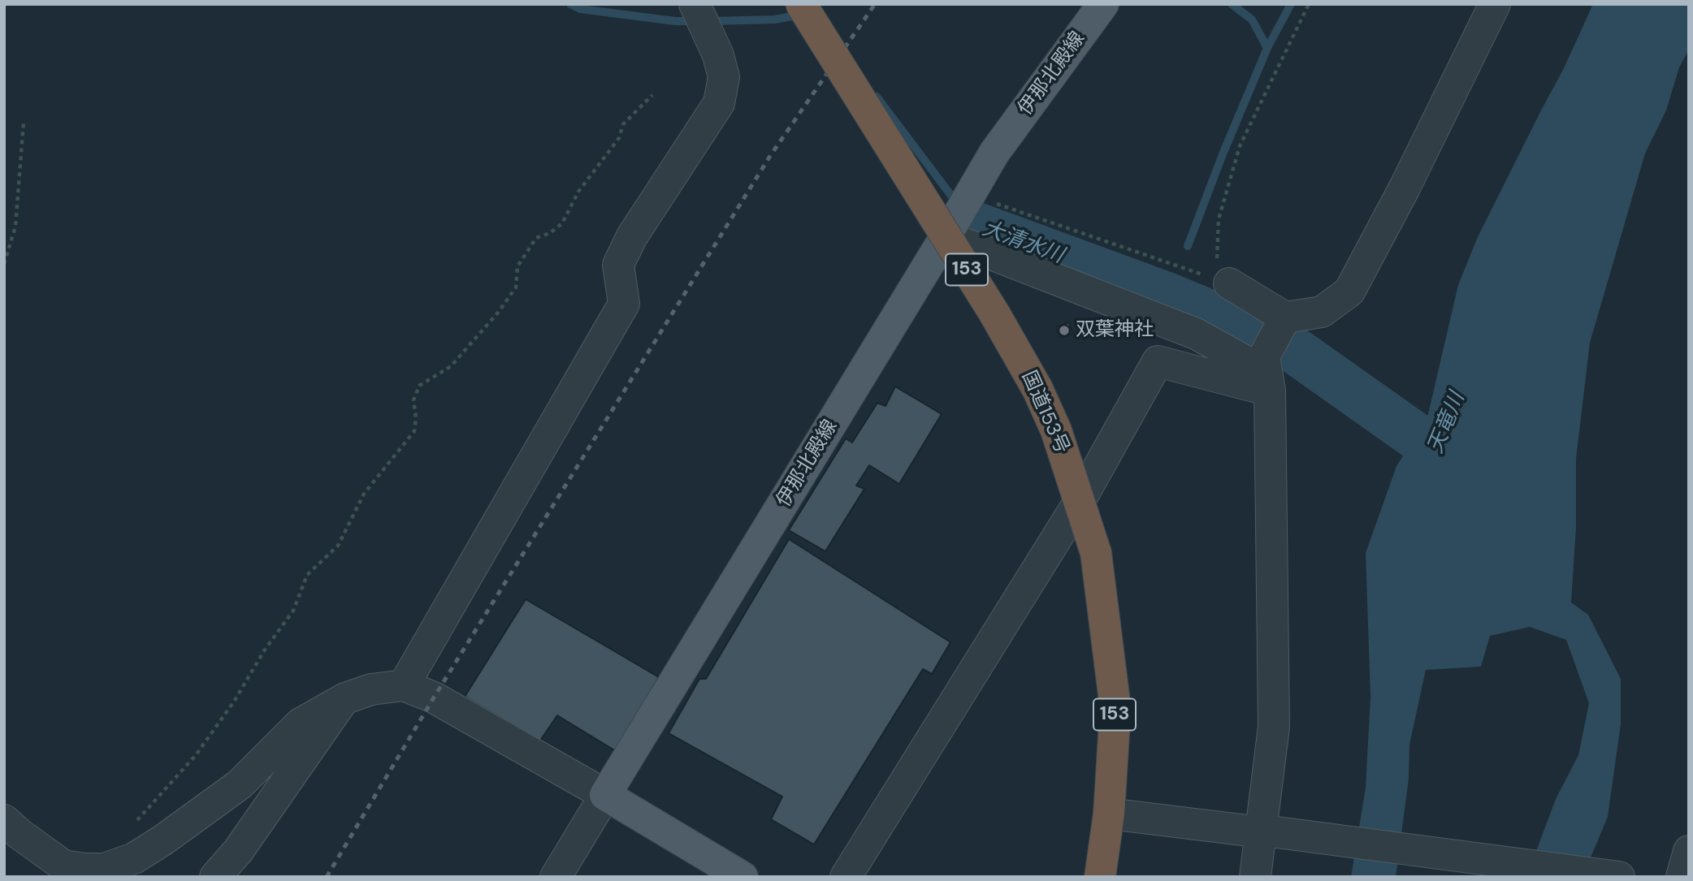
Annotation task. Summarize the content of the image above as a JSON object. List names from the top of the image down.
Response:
{
  "streets": {
    "highway": ["153", "国道153号"],
    "main road": ["伊那北殿線"]
  },
  "water": ["大清水川", "天竜川"],
  "places": ["双葉神社"]
}
